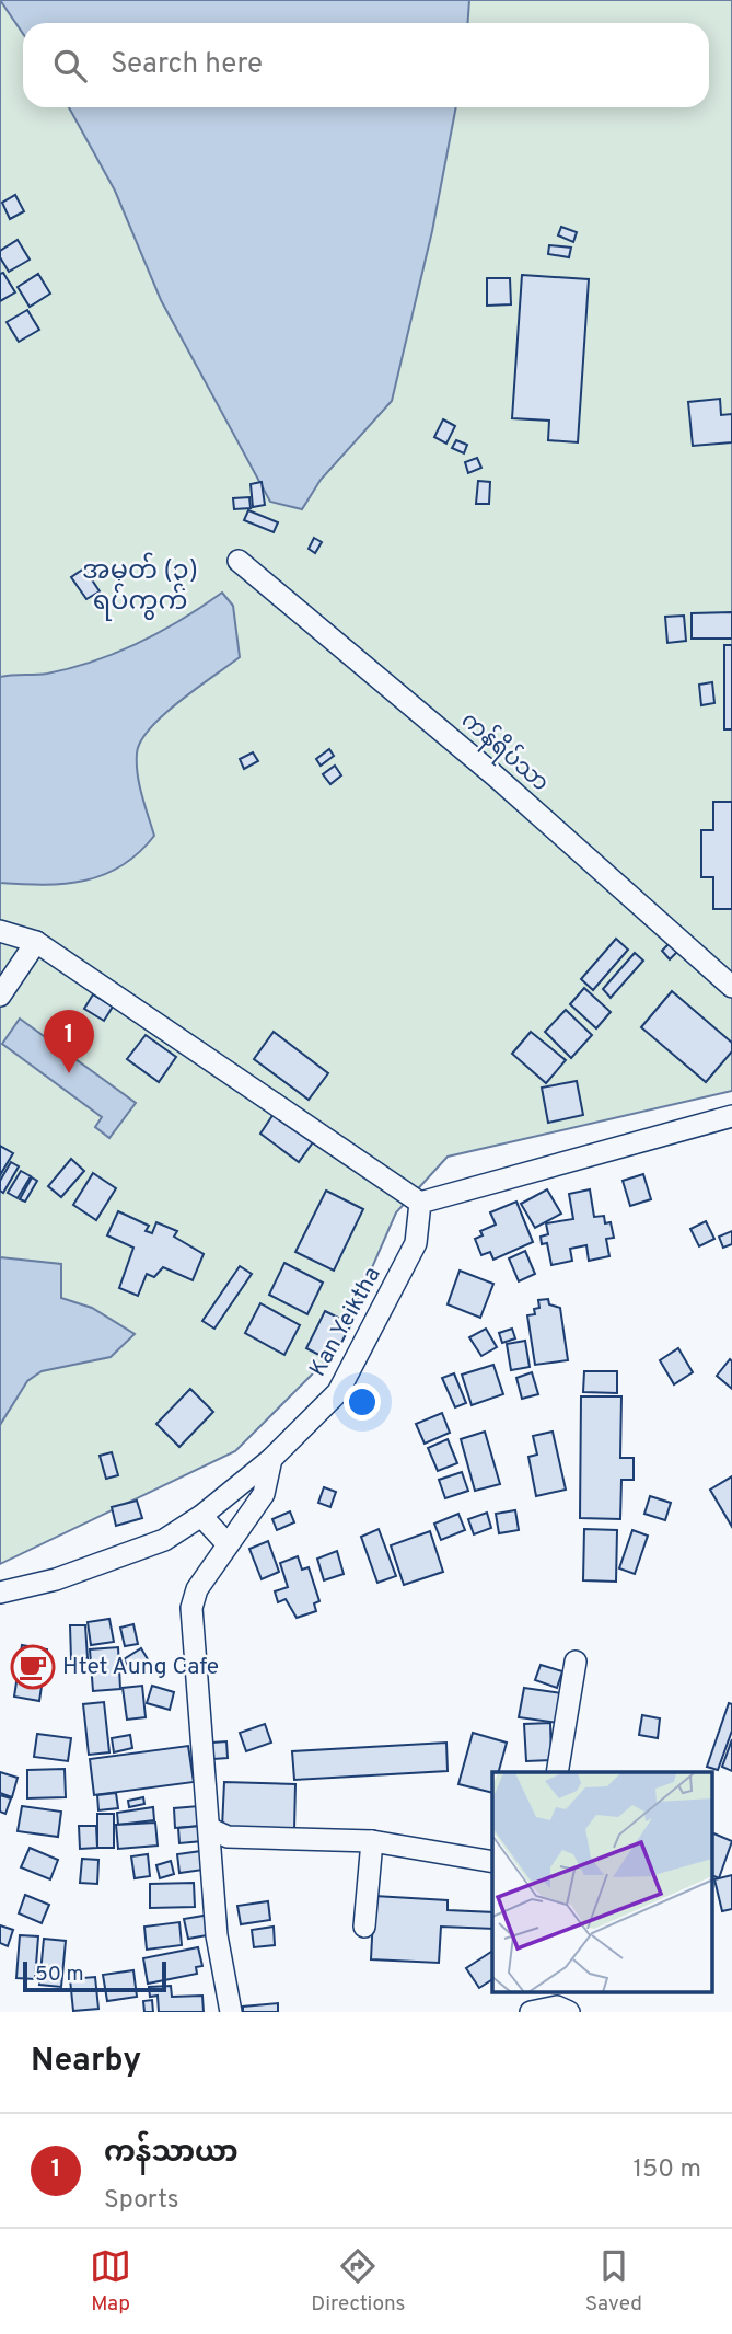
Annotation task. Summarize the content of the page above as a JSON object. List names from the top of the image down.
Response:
{
  "streets": {
    "street": ["ကန်ရိပ်သာ", "Kan Yeiktha"]
  },
  "districts": ["အမှတ် (၃) ရပ်ကွက်"],
  "places": {
    "cafe": ["Htet Aung Cafe"]
  },
  "scale_bar": "50 m",
  "page": {
    "search": "Search here",
    "pins": "1",
    "scale": "50 m",
    "heading": "Nearby",
    "list": [
      {
        "mark": "1",
        "name": "ကန်သာယာ",
        "note": "Sports",
        "value": "150 m"
      }
    ],
    "nav": ["Map", "Directions", "Saved"]
  }
}
